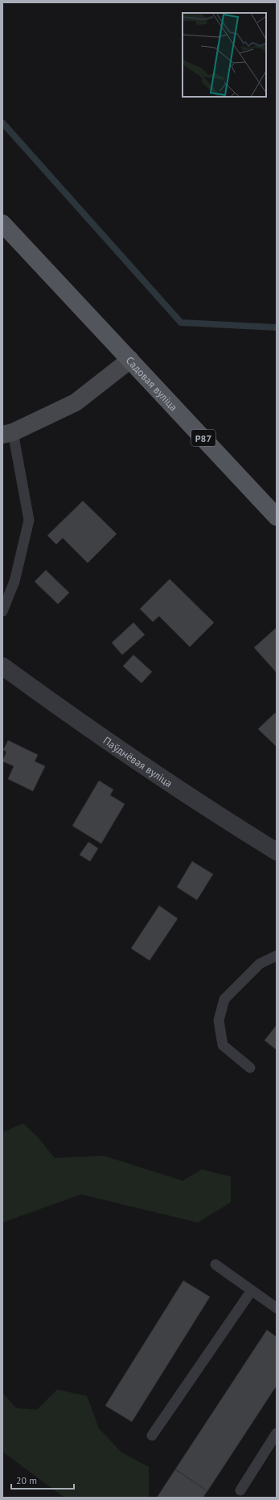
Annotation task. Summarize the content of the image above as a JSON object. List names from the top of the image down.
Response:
{
  "streets": {
    "main road": ["Садовая вуліца", "Р87"],
    "street": ["Паўднёвая вуліца"]
  },
  "crossings": [
    ["Садовая вуліца", "Р87"]
  ],
  "scale_bar": "20 m"
}
